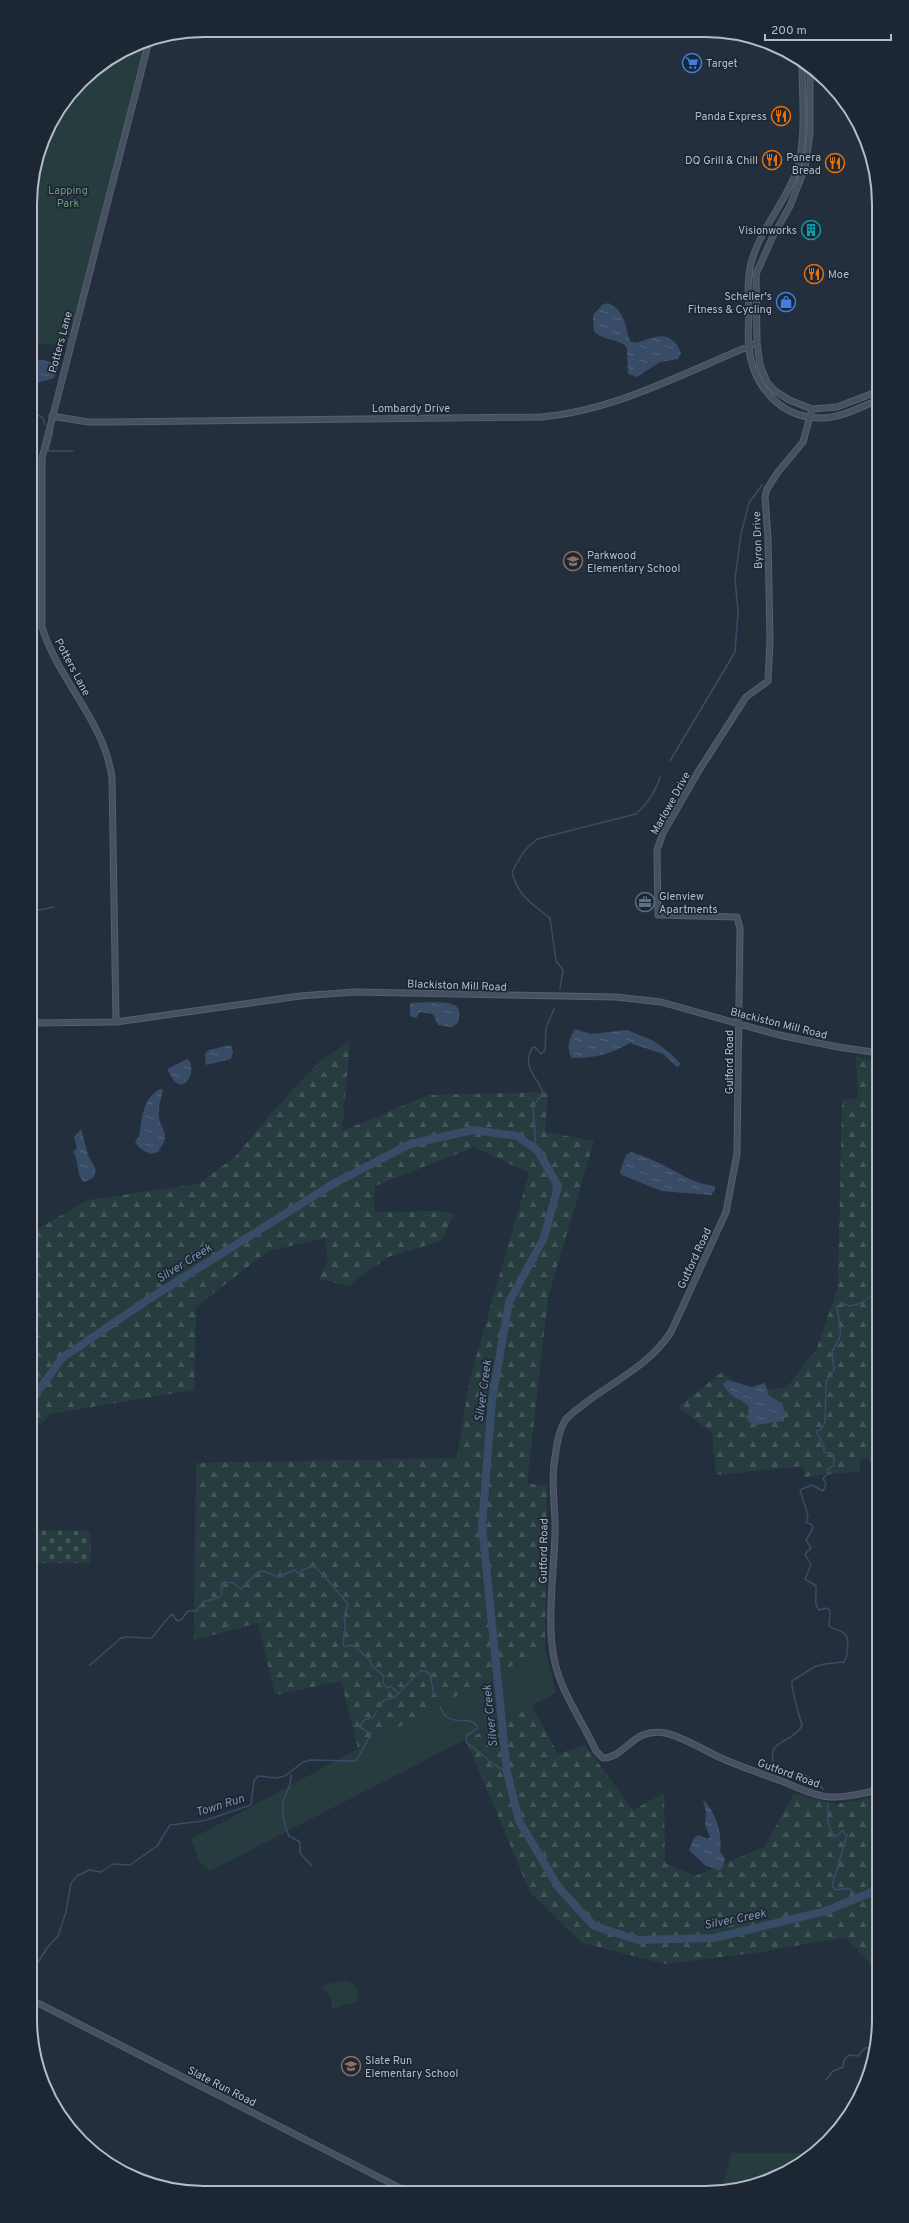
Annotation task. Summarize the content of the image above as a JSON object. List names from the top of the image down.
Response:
{
  "streets": {
    "street": [
      "Potters Lane",
      "Lombardy Drive",
      "Byron Drive",
      "Marlowe Drive",
      "Blackiston Mill Road",
      "Gulford Road",
      "Gutford Road",
      "Slate Run Road"
    ]
  },
  "crossings": [
    ["Potters Lane", "Lombardy Drive"],
    ["Potters Lane", "Blackiston Mill Road"],
    ["Byron Drive", "Marlowe Drive"],
    ["Marlowe Drive", "Blackiston Mill Road"],
    ["Marlowe Drive", "Gulford Road"],
    ["Blackiston Mill Road", "Gulford Road"],
    ["Gulford Road", "Gutford Road"]
  ],
  "water": ["Silver Creek", "Town Run"],
  "parks": ["Lapping Park"],
  "places": {
    "supermarket": ["Target"],
    "restaurant": [
      "Panda Express",
      "DQ Grill & Chill",
      "Panera Bread",
      "Moe"
    ],
    "building": ["Visionworks"],
    "shop": ["Scheller's Fitness & Cycling"],
    "school or university": ["Parkwood Elementary School", "Slate Run Elementary School"],
    "office": ["Glenview Apartments"]
  },
  "scale_bar": "200 m"
}
